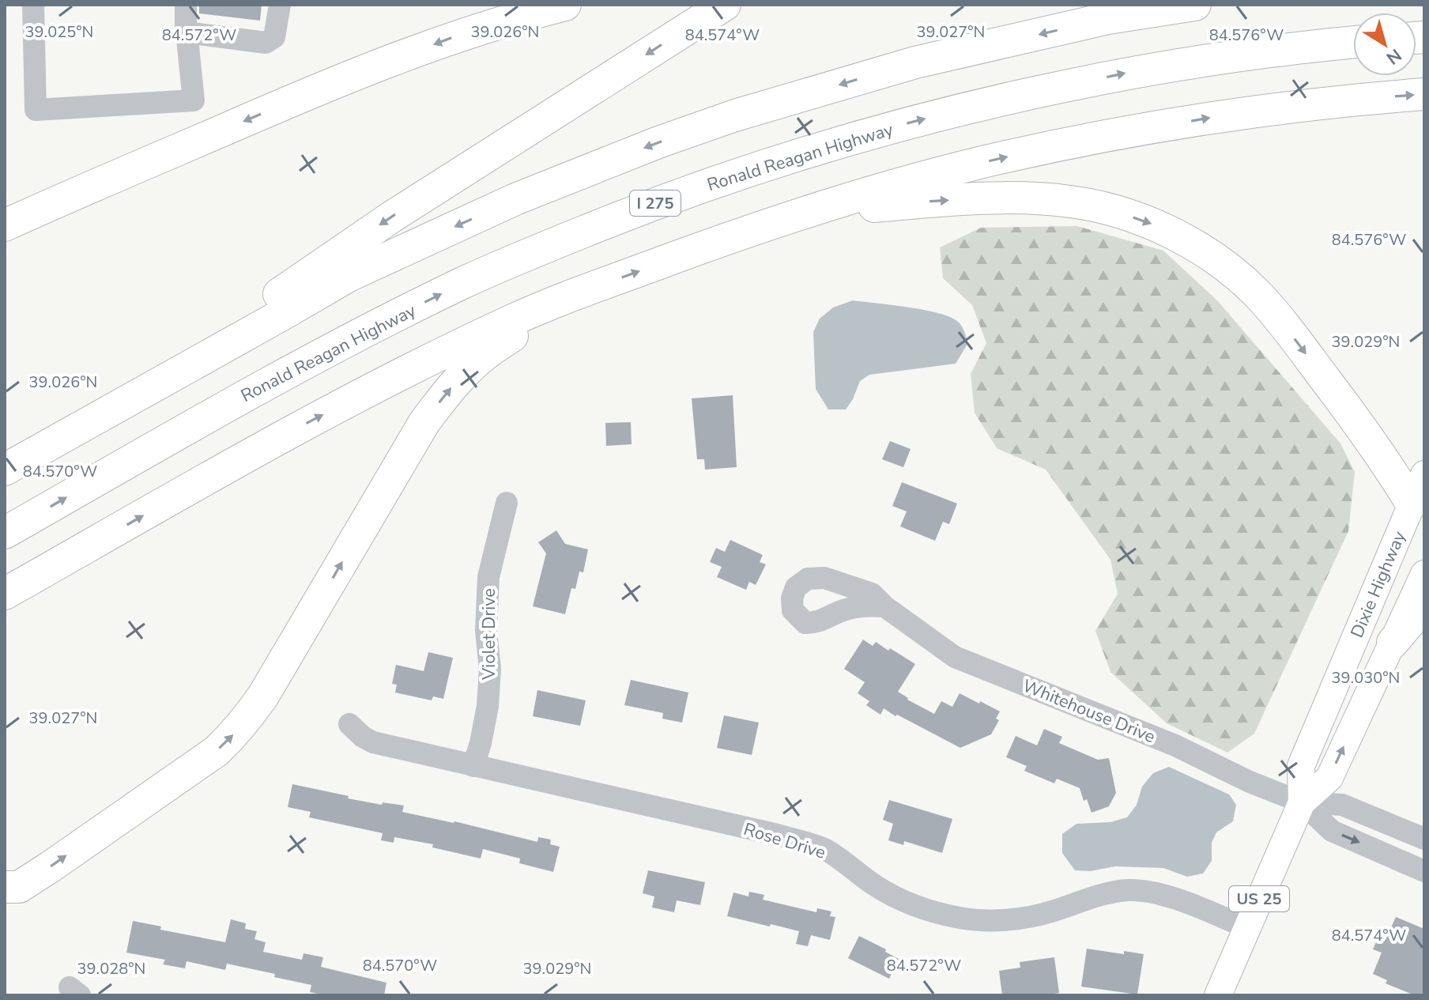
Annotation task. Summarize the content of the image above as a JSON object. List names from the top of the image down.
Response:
{
  "streets": {
    "highway": ["Ronald Reagan Highway", "I 275"],
    "main road": ["Dixie Highway", "US 25"],
    "street": ["Violet Drive", "Whitehouse Drive", "Rose Drive"]
  },
  "crossings": [
    ["Dixie Highway", "Whitehouse Drive"],
    ["Dixie Highway", "Rose Drive"],
    ["Violet Drive", "Rose Drive"]
  ],
  "north": "bottom right",
  "coordinates": [
    "39.025°N",
    "39.026°N",
    "39.027°N",
    "84.572°W",
    "84.574°W",
    "84.576°W",
    "39.029°N",
    "84.570°W",
    "39.030°N",
    "39.028°N"
  ]
}
